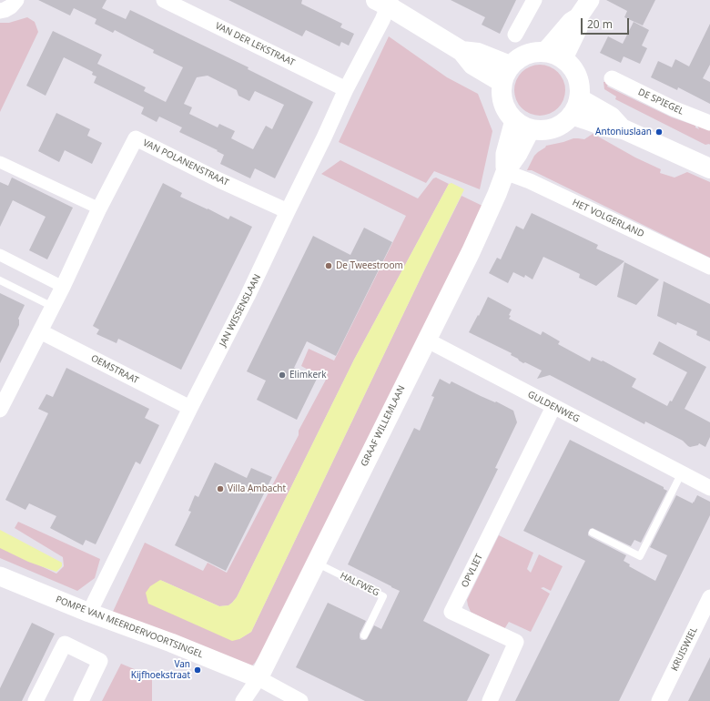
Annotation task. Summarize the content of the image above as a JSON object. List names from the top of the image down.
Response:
{
  "streets": {
    "street": [
      "VAN DER LEKSTRAAT",
      "DE SPIEGEL",
      "VAN POLANENSTRAAT",
      "HET VOLGERLAND",
      "JAN WISSENSLAAN",
      "OEMSTRAAT",
      "GULDENWEG",
      "GRAAF WILLEMLAAN",
      "OPVLIET",
      "POMPE VAN MEERDERVOORTSINGEL",
      "KRUISWIEL"
    ],
    "lane": ["HALFWEG"]
  },
  "crossings": [
    ["VAN DER LEKSTRAAT", "JAN WISSENSLAAN"],
    ["VAN POLANENSTRAAT", "JAN WISSENSLAAN"],
    ["VAN POLANENSTRAAT", "OEMSTRAAT"],
    ["HET VOLGERLAND", "GRAAF WILLEMLAAN"],
    ["JAN WISSENSLAAN", "OEMSTRAAT"],
    ["JAN WISSENSLAAN", "POMPE VAN MEERDERVOORTSINGEL"],
    ["GULDENWEG", "GRAAF WILLEMLAAN"],
    ["GULDENWEG", "OPVLIET"],
    ["GRAAF WILLEMLAAN", "HALFWEG"],
    ["GRAAF WILLEMLAAN", "POMPE VAN MEERDERVOORTSINGEL"]
  ],
  "places": [
    "Antoniuslaan",
    "De Tweestroom",
    "Elimkerk",
    "Villa Ambacht",
    "Van Kijfhoekstraat"
  ],
  "scale_bar": "20 m"
}
